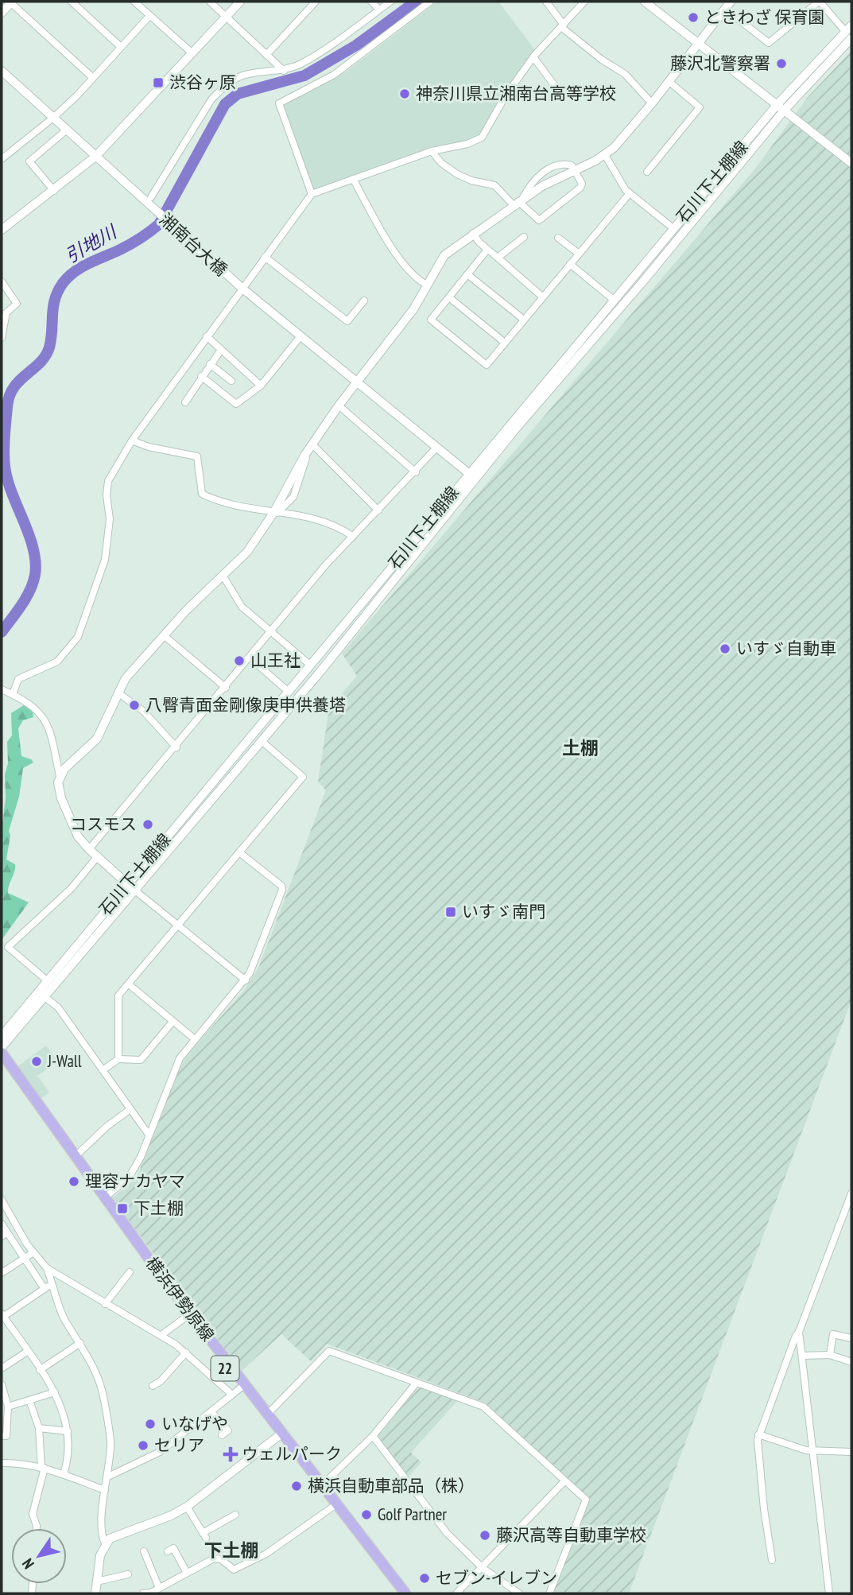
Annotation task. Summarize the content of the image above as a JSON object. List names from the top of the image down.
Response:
{
  "streets": {
    "main road": ["横浜伊勢原線", "22"],
    "street": ["石川下土棚線", "湘南台大橋"]
  },
  "crossings": [
    ["石川下土棚線", "湘南台大橋"]
  ],
  "districts": ["土棚", "下土棚"],
  "water": ["引地川"],
  "places": {
    "other": [
      "ときわざ 保育園",
      "藤沢北警察署",
      "神奈川県立湘南台高等学校",
      "いすゞ自動車",
      "山王社",
      "八臀青面金剛像庚申供養塔",
      "コスモス",
      "J-Wall",
      "理容ナカヤマ",
      "いなげや",
      "セリア",
      "横浜自動車部品（株）",
      "Golf Partner",
      "藤沢高等自動車学校",
      "セブン-イレブン"
    ],
    "transit": ["渋谷ヶ原", "いすゞ南門", "下土棚"],
    "health": ["ウェルパーク"]
  },
  "north": "bottom left"
}
